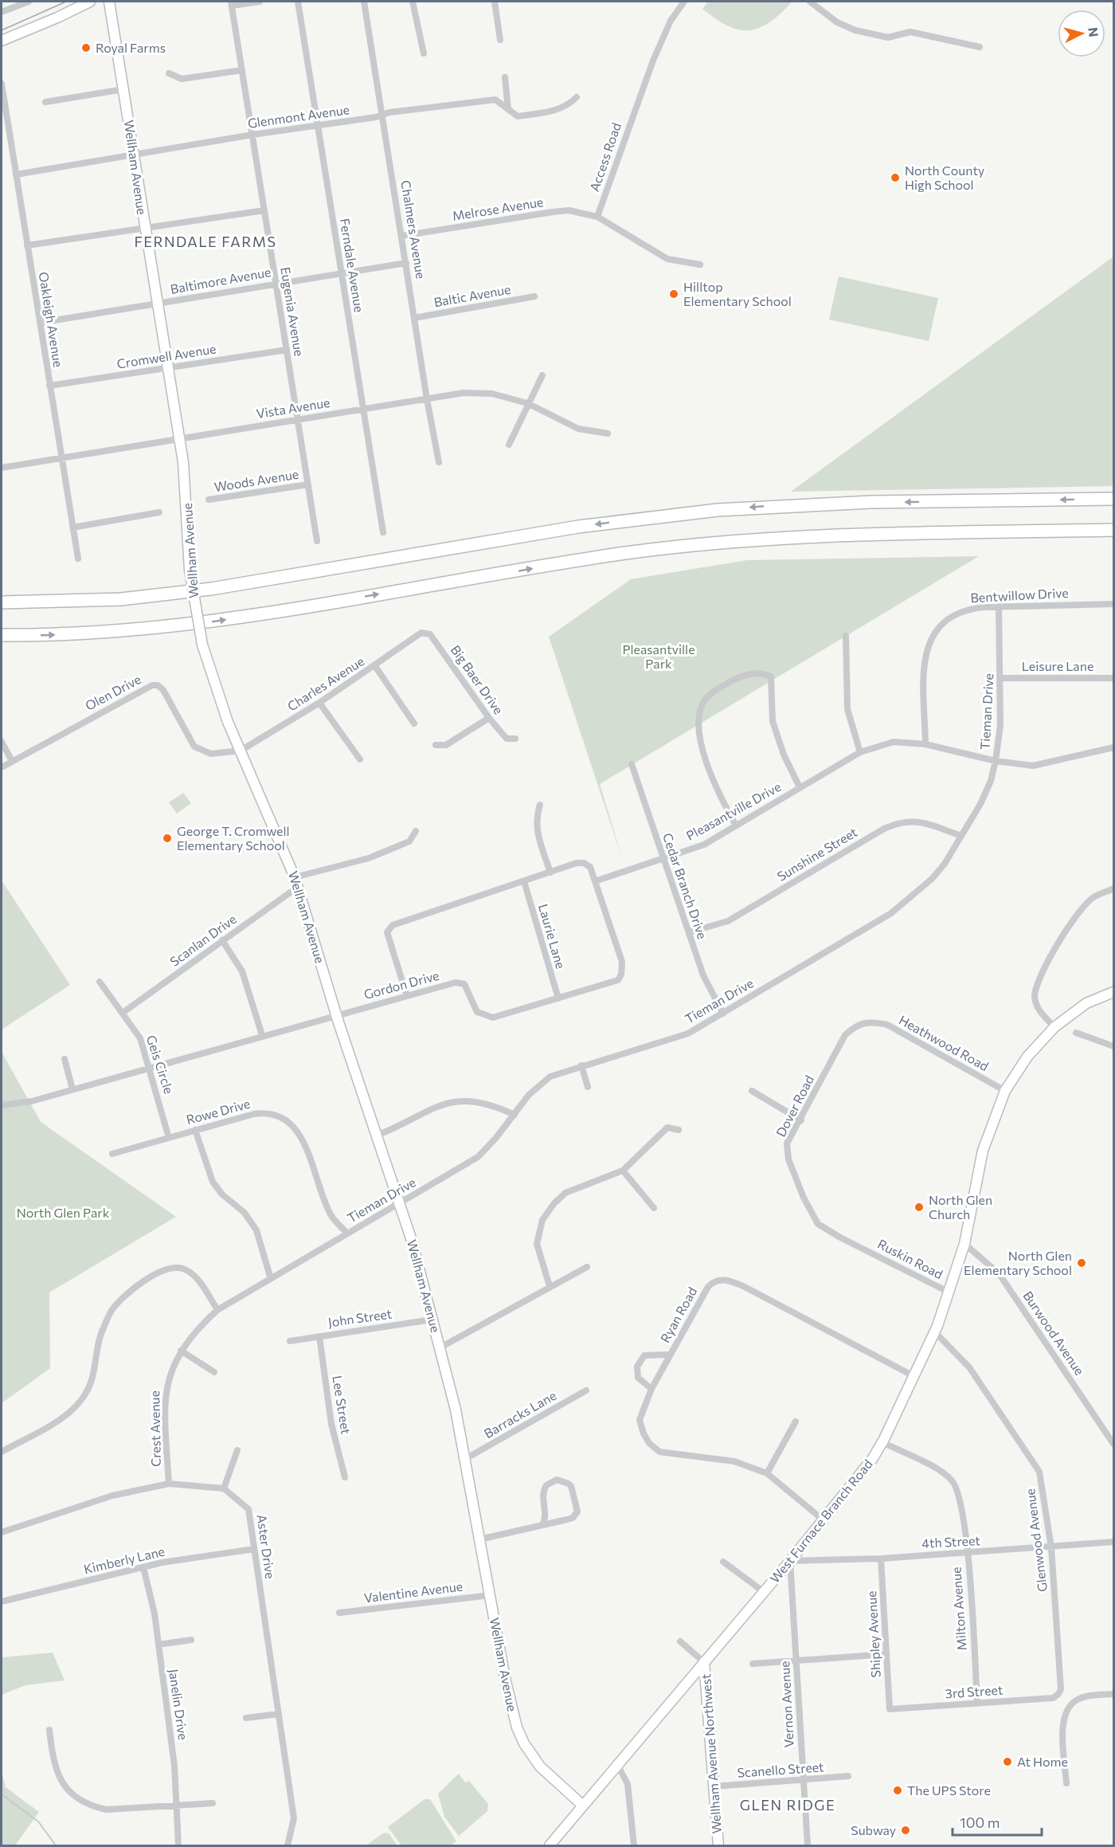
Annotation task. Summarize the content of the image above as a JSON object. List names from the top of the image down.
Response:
{
  "streets": {
    "street": [
      "Glenmont Avenue",
      "Access Road",
      "Wellham Avenue",
      "Melrose Avenue",
      "Chalmers Avenue",
      "Ferndale Avenue",
      "Baltimore Avenue",
      "Baltic Avenue",
      "Eugenia Avenue",
      "Oakleigh Avenue",
      "Cromwell Avenue",
      "Vista Avenue",
      "Woods Avenue",
      "Bentwillow Drive",
      "Leisure Lane",
      "Big Baer Drive",
      "Charles Avenue",
      "Olen Drive",
      "Tieman Drive",
      "Pleasantville Drive",
      "Sunshine Street",
      "Cedar Branch Drive",
      "Laurie Lane",
      "Scanlan Drive",
      "Gordon Drive",
      "Heathwood Road",
      "Geis Circle",
      "Dover Road",
      "Rowe Drive",
      "Ruskin Road",
      "Ryan Road",
      "John Street",
      "Burwood Avenue",
      "Lee Street",
      "Barracks Lane",
      "Crest Avenue",
      "West Furnace Branch Road",
      "Glenwood Avenue",
      "4th Street",
      "Aster Drive",
      "Kimberly Lane",
      "Valentine Avenue",
      "Milton Avenue",
      "Shipley Avenue",
      "3rd Street",
      "Janelin Drive",
      "Vernon Avenue",
      "Wellham Avenue Northwest",
      "Scanello Street"
    ]
  },
  "crossings": [
    ["Glenmont Avenue", "Wellham Avenue"],
    ["Glenmont Avenue", "Chalmers Avenue"],
    ["Glenmont Avenue", "Ferndale Avenue"],
    ["Glenmont Avenue", "Eugenia Avenue"],
    ["Glenmont Avenue", "Oakleigh Avenue"],
    ["Access Road", "Melrose Avenue"],
    ["Wellham Avenue", "Baltimore Avenue"],
    ["Wellham Avenue", "Cromwell Avenue"],
    ["Wellham Avenue", "Vista Avenue"],
    ["Wellham Avenue", "Charles Avenue"],
    ["Wellham Avenue", "Olen Drive"],
    ["Wellham Avenue", "Tieman Drive"],
    ["Wellham Avenue", "Scanlan Drive"],
    ["Wellham Avenue", "Gordon Drive"],
    ["Wellham Avenue", "John Street"],
    ["Wellham Avenue", "Barracks Lane"],
    ["Wellham Avenue", "West Furnace Branch Road"],
    ["Wellham Avenue", "Valentine Avenue"],
    ["Melrose Avenue", "Chalmers Avenue"],
    ["Chalmers Avenue", "Baltimore Avenue"],
    ["Chalmers Avenue", "Baltic Avenue"],
    ["Chalmers Avenue", "Vista Avenue"],
    ["Ferndale Avenue", "Baltimore Avenue"],
    ["Ferndale Avenue", "Vista Avenue"],
    ["Baltimore Avenue", "Eugenia Avenue"],
    ["Baltimore Avenue", "Oakleigh Avenue"],
    ["Eugenia Avenue", "Cromwell Avenue"],
    ["Eugenia Avenue", "Vista Avenue"],
    ["Eugenia Avenue", "Woods Avenue"],
    ["Oakleigh Avenue", "Cromwell Avenue"],
    ["Oakleigh Avenue", "Vista Avenue"],
    ["Bentwillow Drive", "Tieman Drive"],
    ["Bentwillow Drive", "Pleasantville Drive"],
    ["Leisure Lane", "Tieman Drive"],
    ["Big Baer Drive", "Charles Avenue"],
    ["Charles Avenue", "Olen Drive"],
    ["Tieman Drive", "Pleasantville Drive"],
    ["Tieman Drive", "Sunshine Street"],
    ["Tieman Drive", "Cedar Branch Drive"],
    ["Tieman Drive", "Rowe Drive"],
    ["Tieman Drive", "Crest Avenue"],
    ["Pleasantville Drive", "Cedar Branch Drive"],
    ["Pleasantville Drive", "Gordon Drive"],
    ["Sunshine Street", "Cedar Branch Drive"],
    ["Laurie Lane", "Gordon Drive"],
    ["Scanlan Drive", "Geis Circle"],
    ["Gordon Drive", "Geis Circle"],
    ["Heathwood Road", "Dover Road"],
    ["Heathwood Road", "West Furnace Branch Road"],
    ["Geis Circle", "Rowe Drive"],
    ["Dover Road", "Ruskin Road"],
    ["Ruskin Road", "West Furnace Branch Road"],
    ["Ryan Road", "West Furnace Branch Road"],
    ["John Street", "Lee Street"],
    ["Burwood Avenue", "West Furnace Branch Road"],
    ["West Furnace Branch Road", "Glenwood Avenue"],
    ["West Furnace Branch Road", "4th Street"],
    ["West Furnace Branch Road", "Milton Avenue"],
    ["West Furnace Branch Road", "Vernon Avenue"],
    ["West Furnace Branch Road", "Wellham Avenue Northwest"],
    ["Glenwood Avenue", "4th Street"],
    ["Glenwood Avenue", "3rd Street"],
    ["4th Street", "Milton Avenue"],
    ["4th Street", "Shipley Avenue"],
    ["4th Street", "Vernon Avenue"],
    ["Aster Drive", "Kimberly Lane"],
    ["Kimberly Lane", "Janelin Drive"],
    ["Milton Avenue", "3rd Street"],
    ["Shipley Avenue", "3rd Street"],
    ["Vernon Avenue", "Scanello Street"],
    ["Wellham Avenue Northwest", "Scanello Street"]
  ],
  "districts": ["FERNDALE FARMS", "GLEN RIDGE"],
  "parks": ["Pleasantville Park", "North Glen Park"],
  "places": [
    "Royal Farms",
    "North County High School",
    "Hilltop Elementary School",
    "George T. Cromwell Elementary School",
    "North Glen Church",
    "North Glen Elementary School",
    "At Home",
    "The UPS Store",
    "Subway"
  ],
  "scale_bar": "100 m",
  "north": "right"
}
